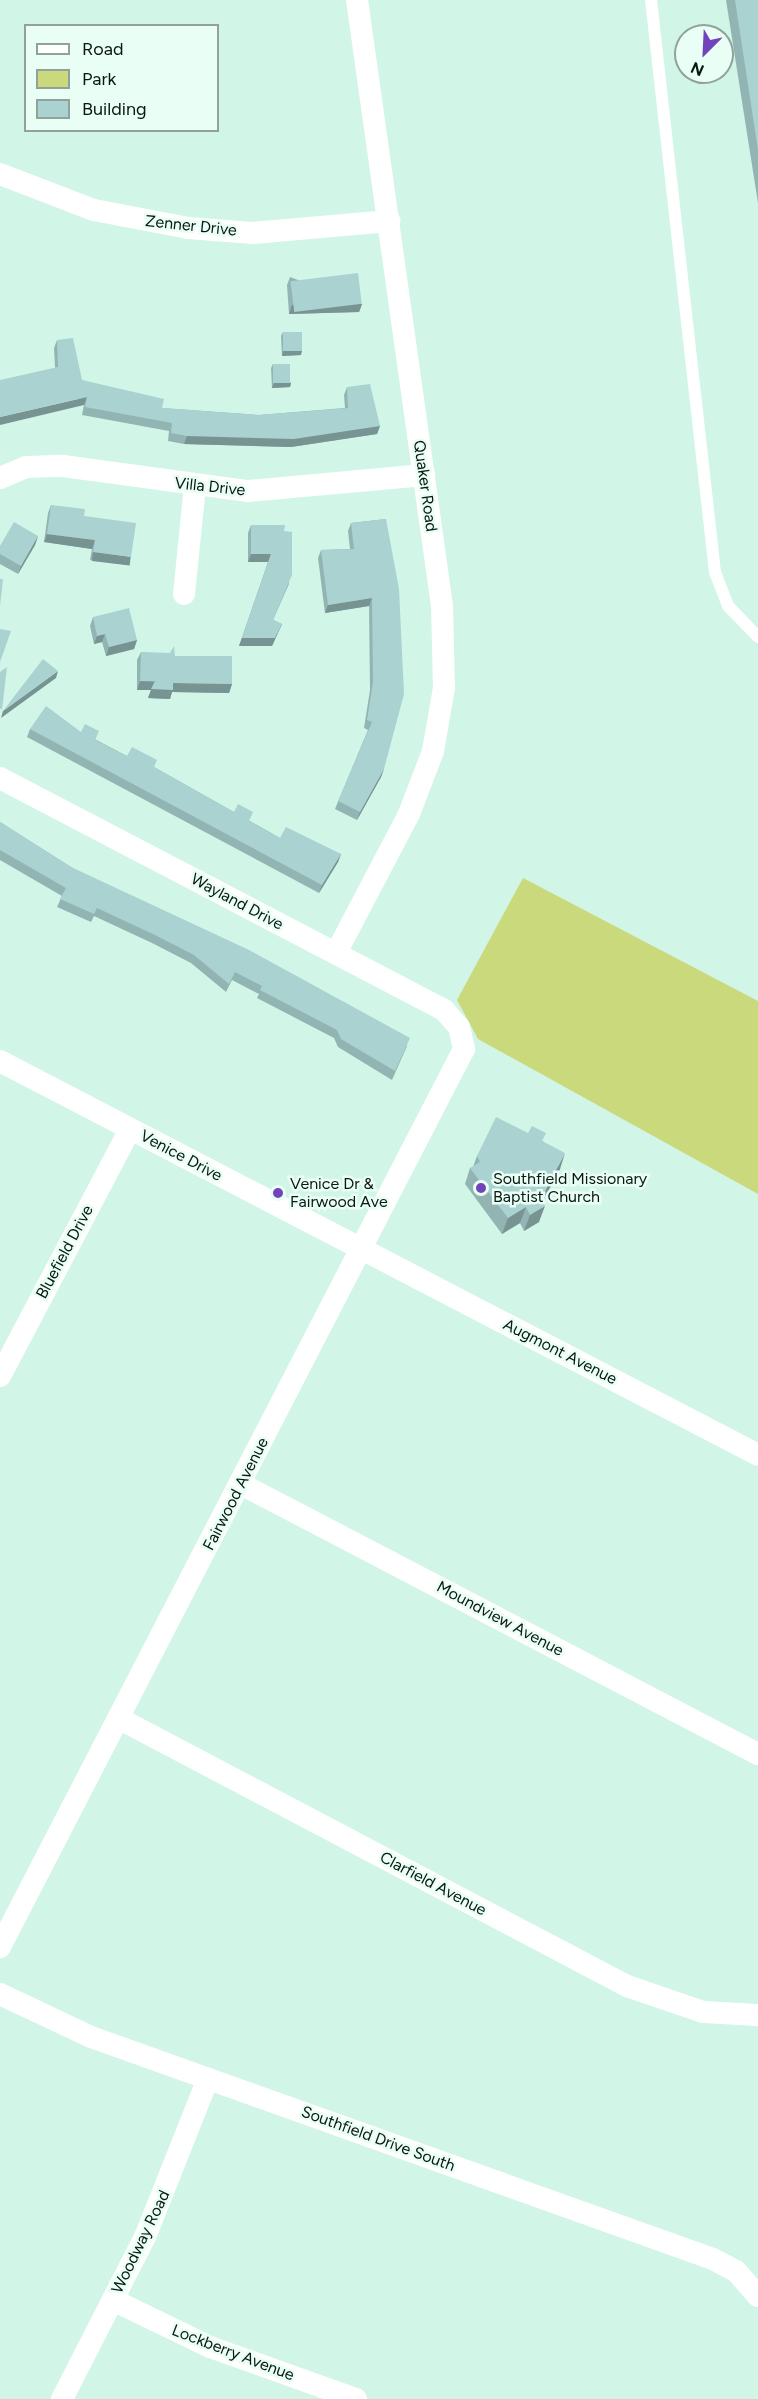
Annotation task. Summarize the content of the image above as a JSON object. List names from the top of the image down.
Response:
{
  "streets": {
    "street": [
      "Zenner Drive",
      "Quaker Road",
      "Villa Drive",
      "Wayland Drive",
      "Venice Drive",
      "Bluefield Drive",
      "Augmont Avenue",
      "Fairwood Avenue",
      "Moundview Avenue",
      "Clarfield Avenue",
      "Southfield Drive South",
      "Woodway Road",
      "Lockberry Avenue"
    ]
  },
  "crossings": [
    ["Zenner Drive", "Quaker Road"],
    ["Quaker Road", "Villa Drive"],
    ["Quaker Road", "Wayland Drive"],
    ["Wayland Drive", "Fairwood Avenue"],
    ["Venice Drive", "Bluefield Drive"],
    ["Venice Drive", "Augmont Avenue"],
    ["Venice Drive", "Fairwood Avenue"],
    ["Augmont Avenue", "Fairwood Avenue"],
    ["Fairwood Avenue", "Moundview Avenue"],
    ["Fairwood Avenue", "Clarfield Avenue"],
    ["Southfield Drive South", "Woodway Road"],
    ["Woodway Road", "Lockberry Avenue"]
  ],
  "places": ["Southfield Missionary Baptist Church", "Venice Dr & Fairwood Ave"],
  "legend": ["Road", "Park", "Building"],
  "north": "bottom left"
}
